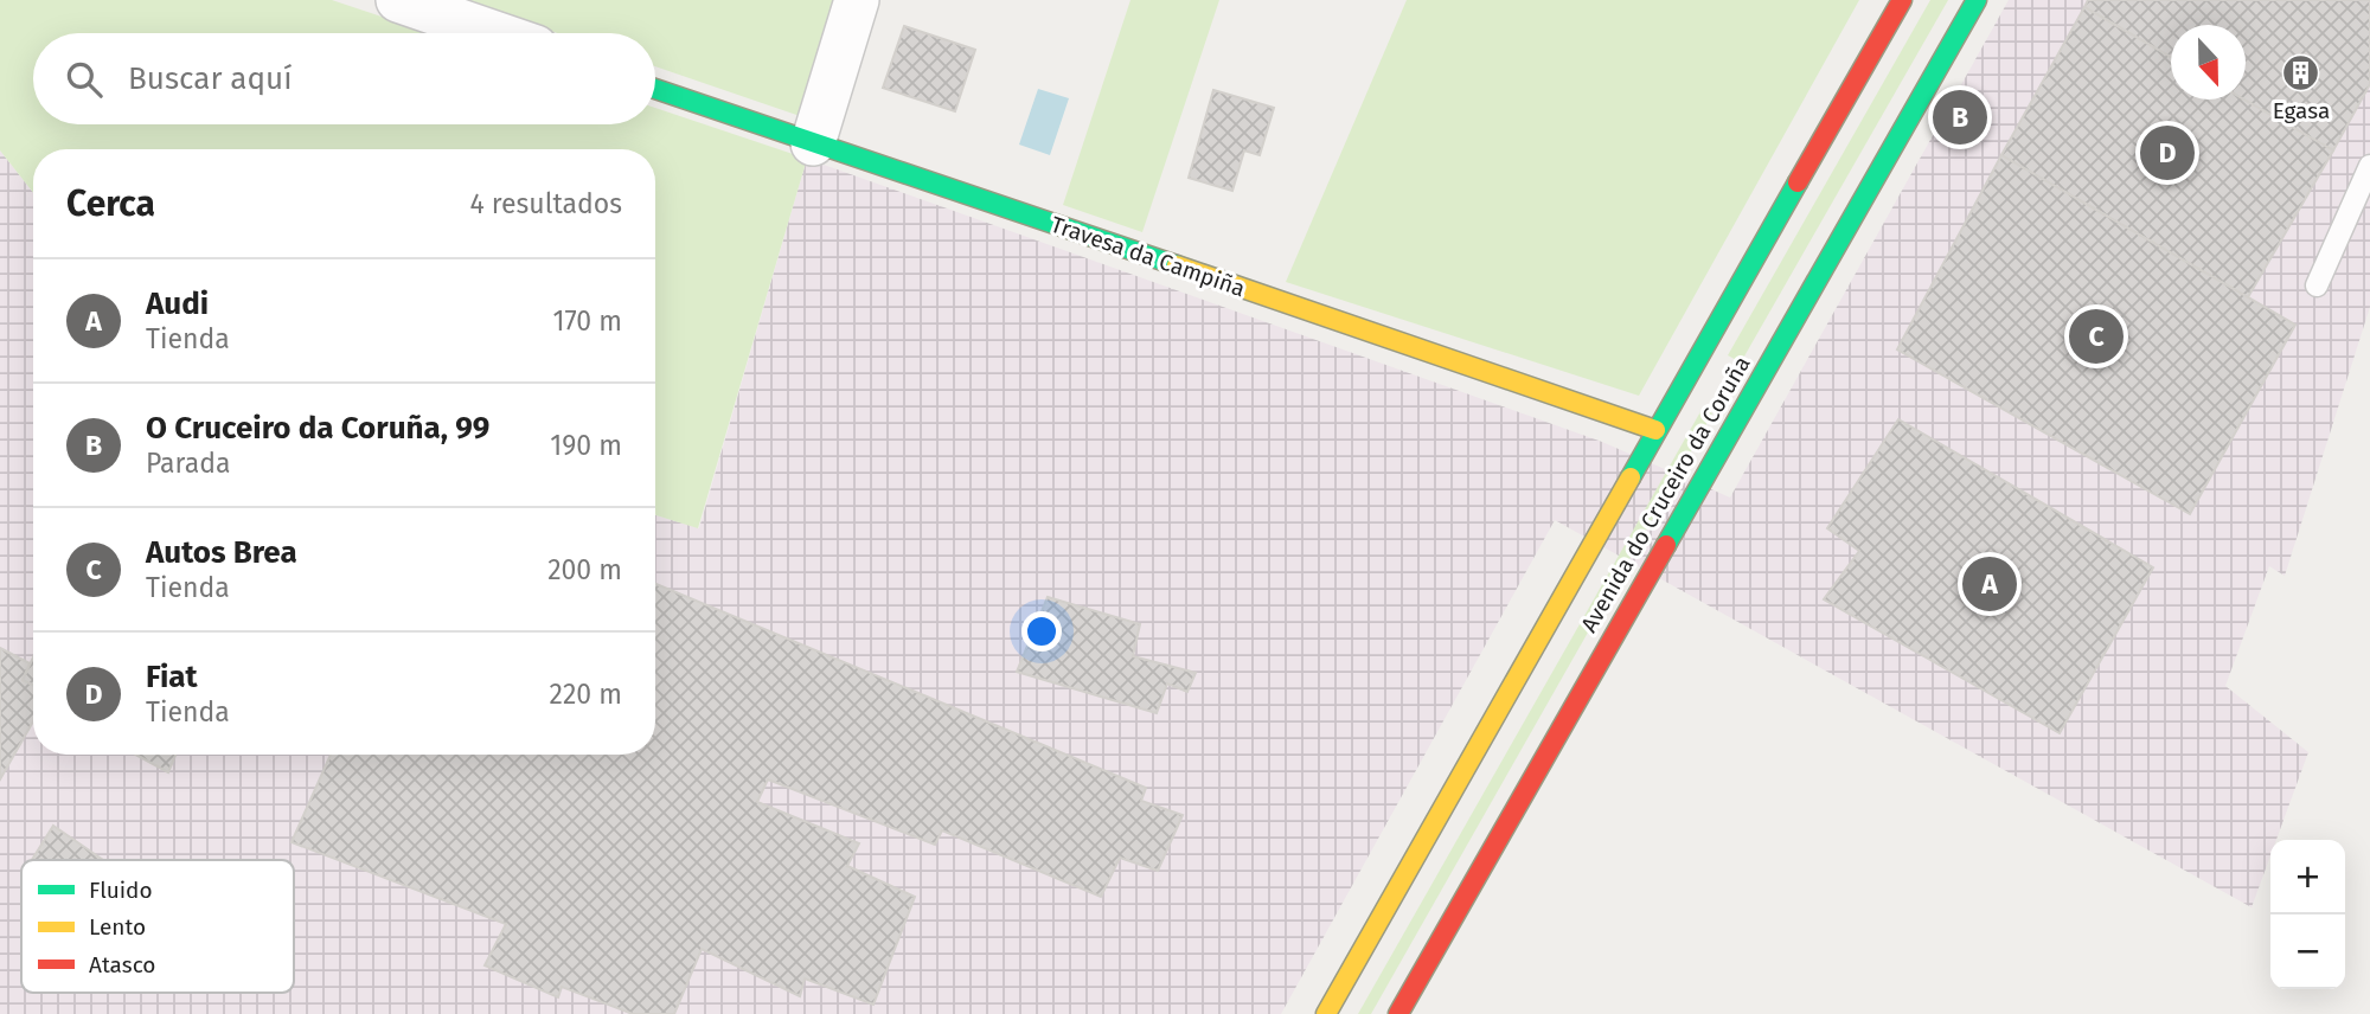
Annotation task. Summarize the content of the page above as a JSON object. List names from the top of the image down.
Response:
{
  "streets": {
    "main road": ["Travesa da Campiña", "Avenida do Cruceiro da Coruña"]
  },
  "crossings": [
    ["Travesa da Campiña", "Avenida do Cruceiro da Coruña"]
  ],
  "places": {
    "building": ["Egasa"]
  },
  "legend": ["Fluido", "Lento", "Atasco"],
  "north": "bottom",
  "page": {
    "search": "Buscar aquí",
    "pins": [
      "B",
      "D",
      "C",
      "A"
    ],
    "heading": ["Cerca", "4 resultados"],
    "list": [
      {
        "mark": "A",
        "name": "Audi",
        "note": "Tienda",
        "value": "170 m"
      },
      {
        "mark": "B",
        "name": "O Cruceiro da Coruña, 99",
        "note": "Parada",
        "value": "190 m"
      },
      {
        "mark": "C",
        "name": "Autos Brea",
        "note": "Tienda",
        "value": "200 m"
      },
      {
        "mark": "D",
        "name": "Fiat",
        "note": "Tienda",
        "value": "220 m"
      }
    ],
    "map_buttons": ["+", "−"]
  }
}
